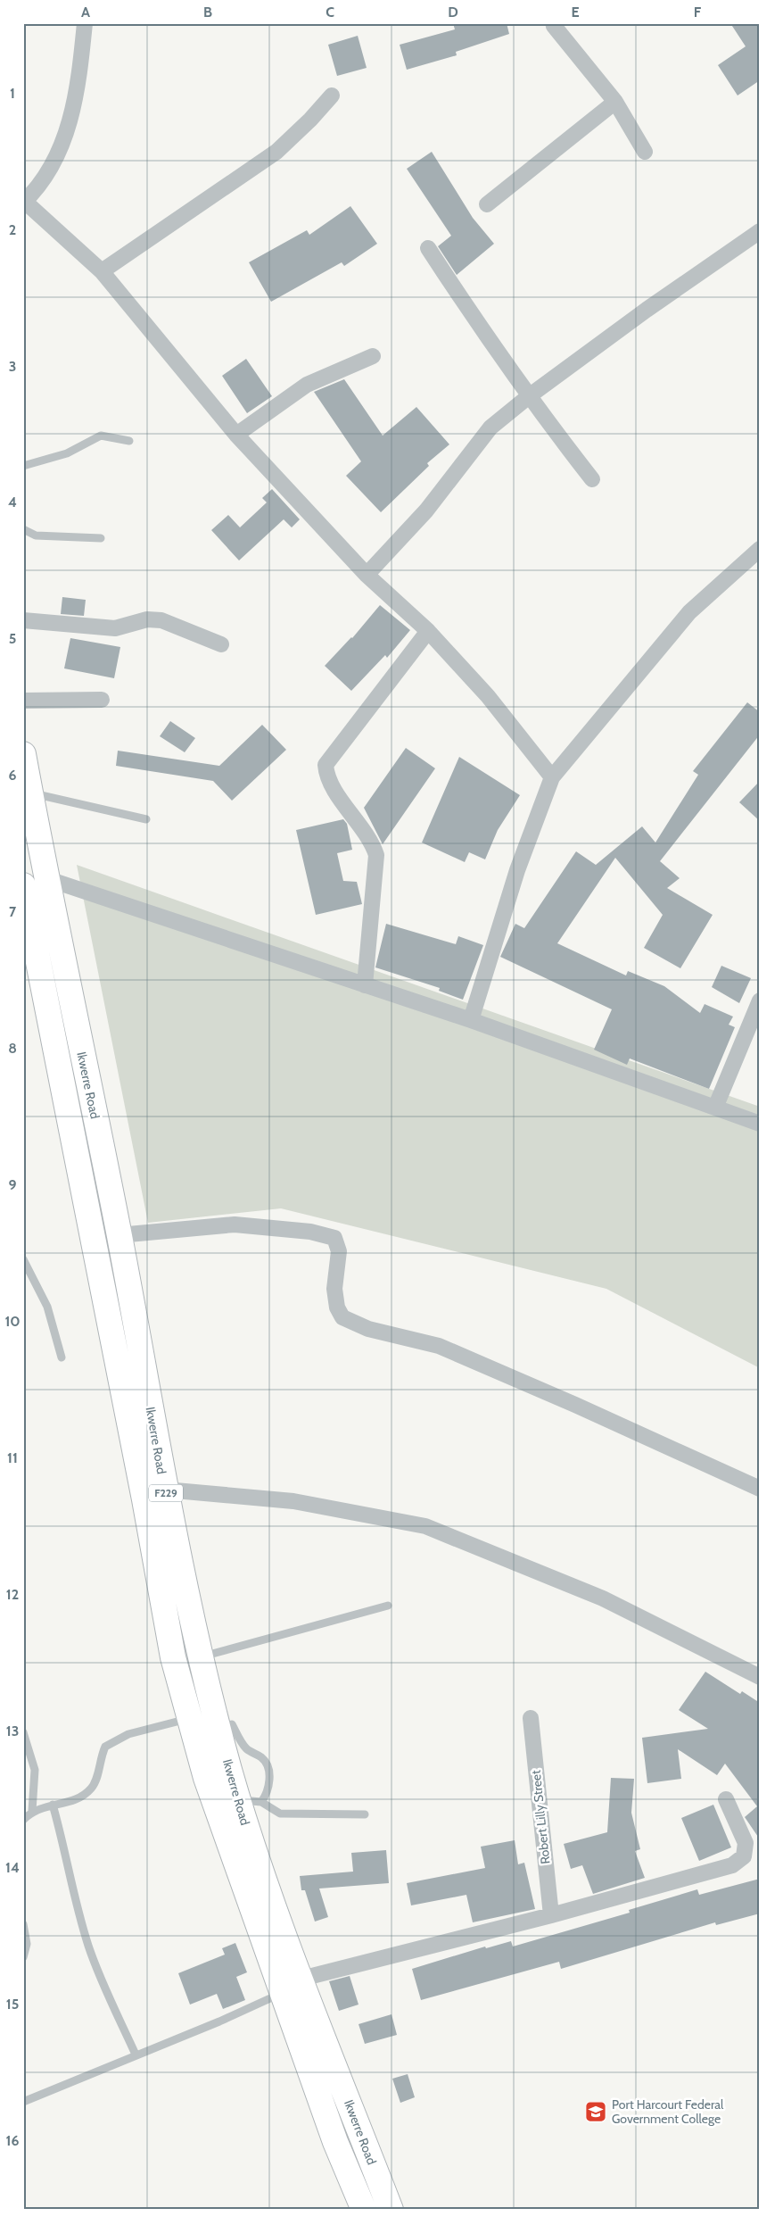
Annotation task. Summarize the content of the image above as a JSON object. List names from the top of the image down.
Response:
{
  "streets": {
    "main road": ["Ikwerre Road", "F229"],
    "street": ["Robert Lilly Street"]
  },
  "places": {
    "school or university": ["Port Harcourt Federal Government College"]
  },
  "grid": {
    "columns": [
      "A",
      "B",
      "C",
      "D",
      "E",
      "F"
    ],
    "rows": [
      "1",
      "2",
      "3",
      "4",
      "5",
      "6",
      "7",
      "8",
      "9",
      "10",
      "11",
      "12",
      "13",
      "14",
      "15",
      "16"
    ]
  }
}
